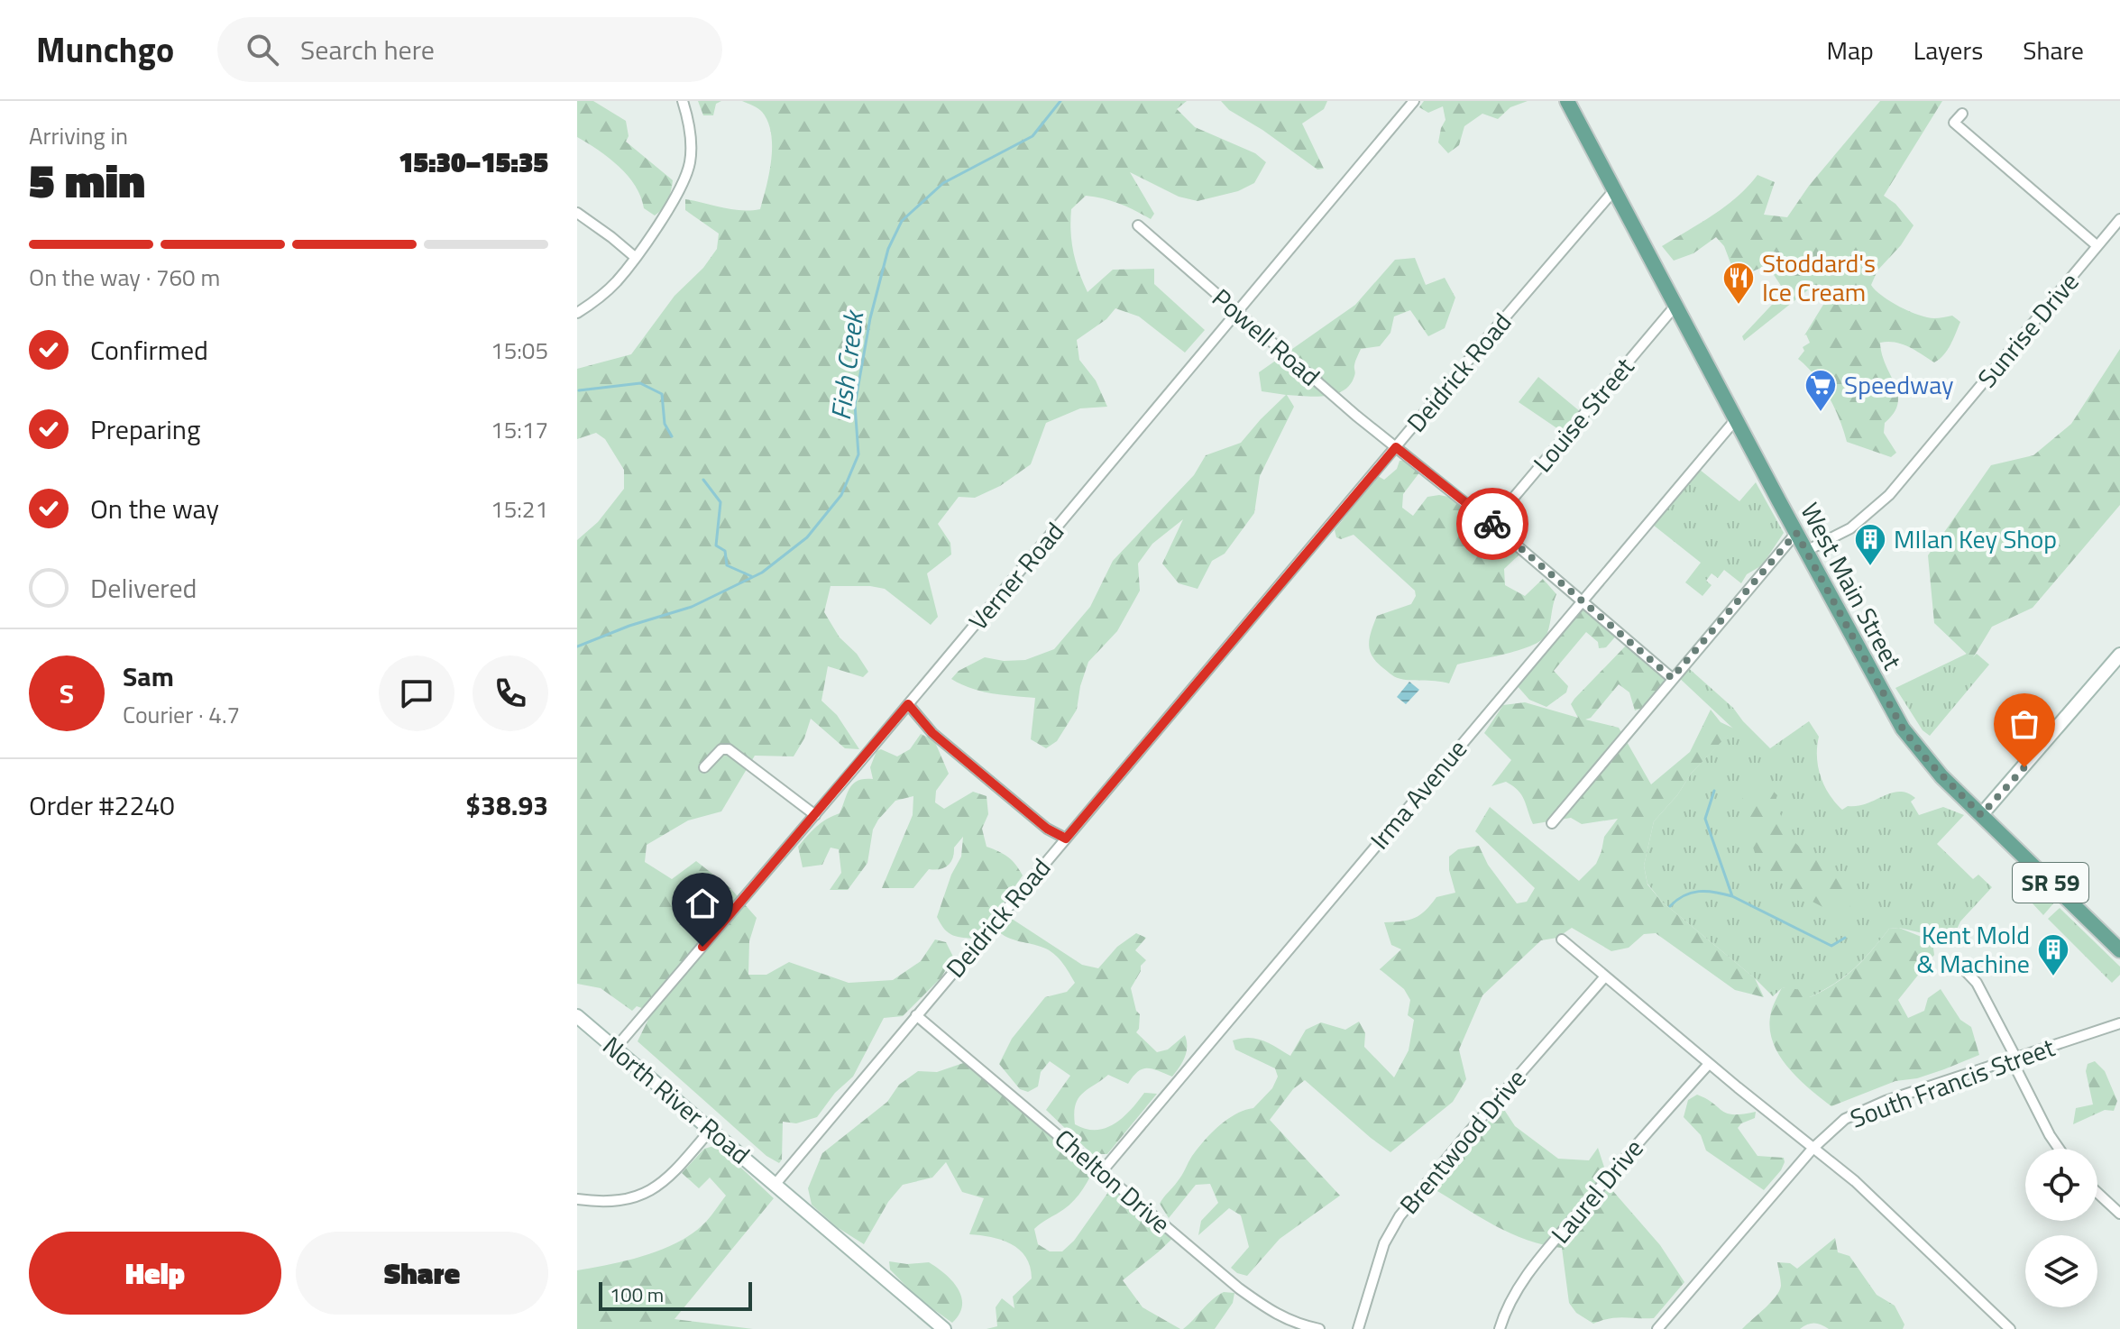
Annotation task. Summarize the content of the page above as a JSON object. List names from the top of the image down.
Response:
{
  "streets": {
    "main road": ["West Main Street", "SR 59"],
    "street": [
      "Sunrise Drive",
      "Powell Road",
      "Deidrick Road",
      "Louise Street",
      "Verner Road",
      "Irma Avenue",
      "South Francis Street",
      "North River Road",
      "Brentwood Drive",
      "Chelton Drive",
      "Laurel Drive"
    ]
  },
  "crossings": [
    ["Sunrise Drive", "West Main Street"],
    ["Powell Road", "Deidrick Road"],
    ["Powell Road", "Louise Street"],
    ["Powell Road", "Verner Road"],
    ["Powell Road", "Irma Avenue"],
    ["Deidrick Road", "West Main Street"],
    ["Deidrick Road", "SR 59"],
    ["Deidrick Road", "North River Road"],
    ["Deidrick Road", "Chelton Drive"],
    ["Louise Street", "West Main Street"],
    ["Verner Road", "North River Road"],
    ["West Main Street", "Irma Avenue"],
    ["West Main Street", "SR 59"],
    ["Irma Avenue", "Chelton Drive"]
  ],
  "water": ["Fish Creek"],
  "places": {
    "restaurant": ["Stoddard's Ice Cream"],
    "supermarket": ["Speedway"],
    "building": ["MIlan Key Shop", "Kent Mold & Machine"]
  },
  "scale_bar": "100 m",
  "page": {
    "header": "Munchgo",
    "search": "Search here",
    "nav": ["Map", "Layers", "Share"],
    "heading": ["5 min", "Arriving in", "15:30–15:35"],
    "panel": [
      "Sam",
      "Courier · 4.7",
      "Order #2240",
      "$38.93"
    ],
    "bar": "On the way · 760 m",
    "list": [
      ["Confirmed", "15:05"],
      ["Preparing", "15:17"],
      ["On the way", "15:21"],
      "Delivered"
    ],
    "round": "S",
    "buttons": ["Help", "Share"],
    "scale": "100 m"
  }
}
